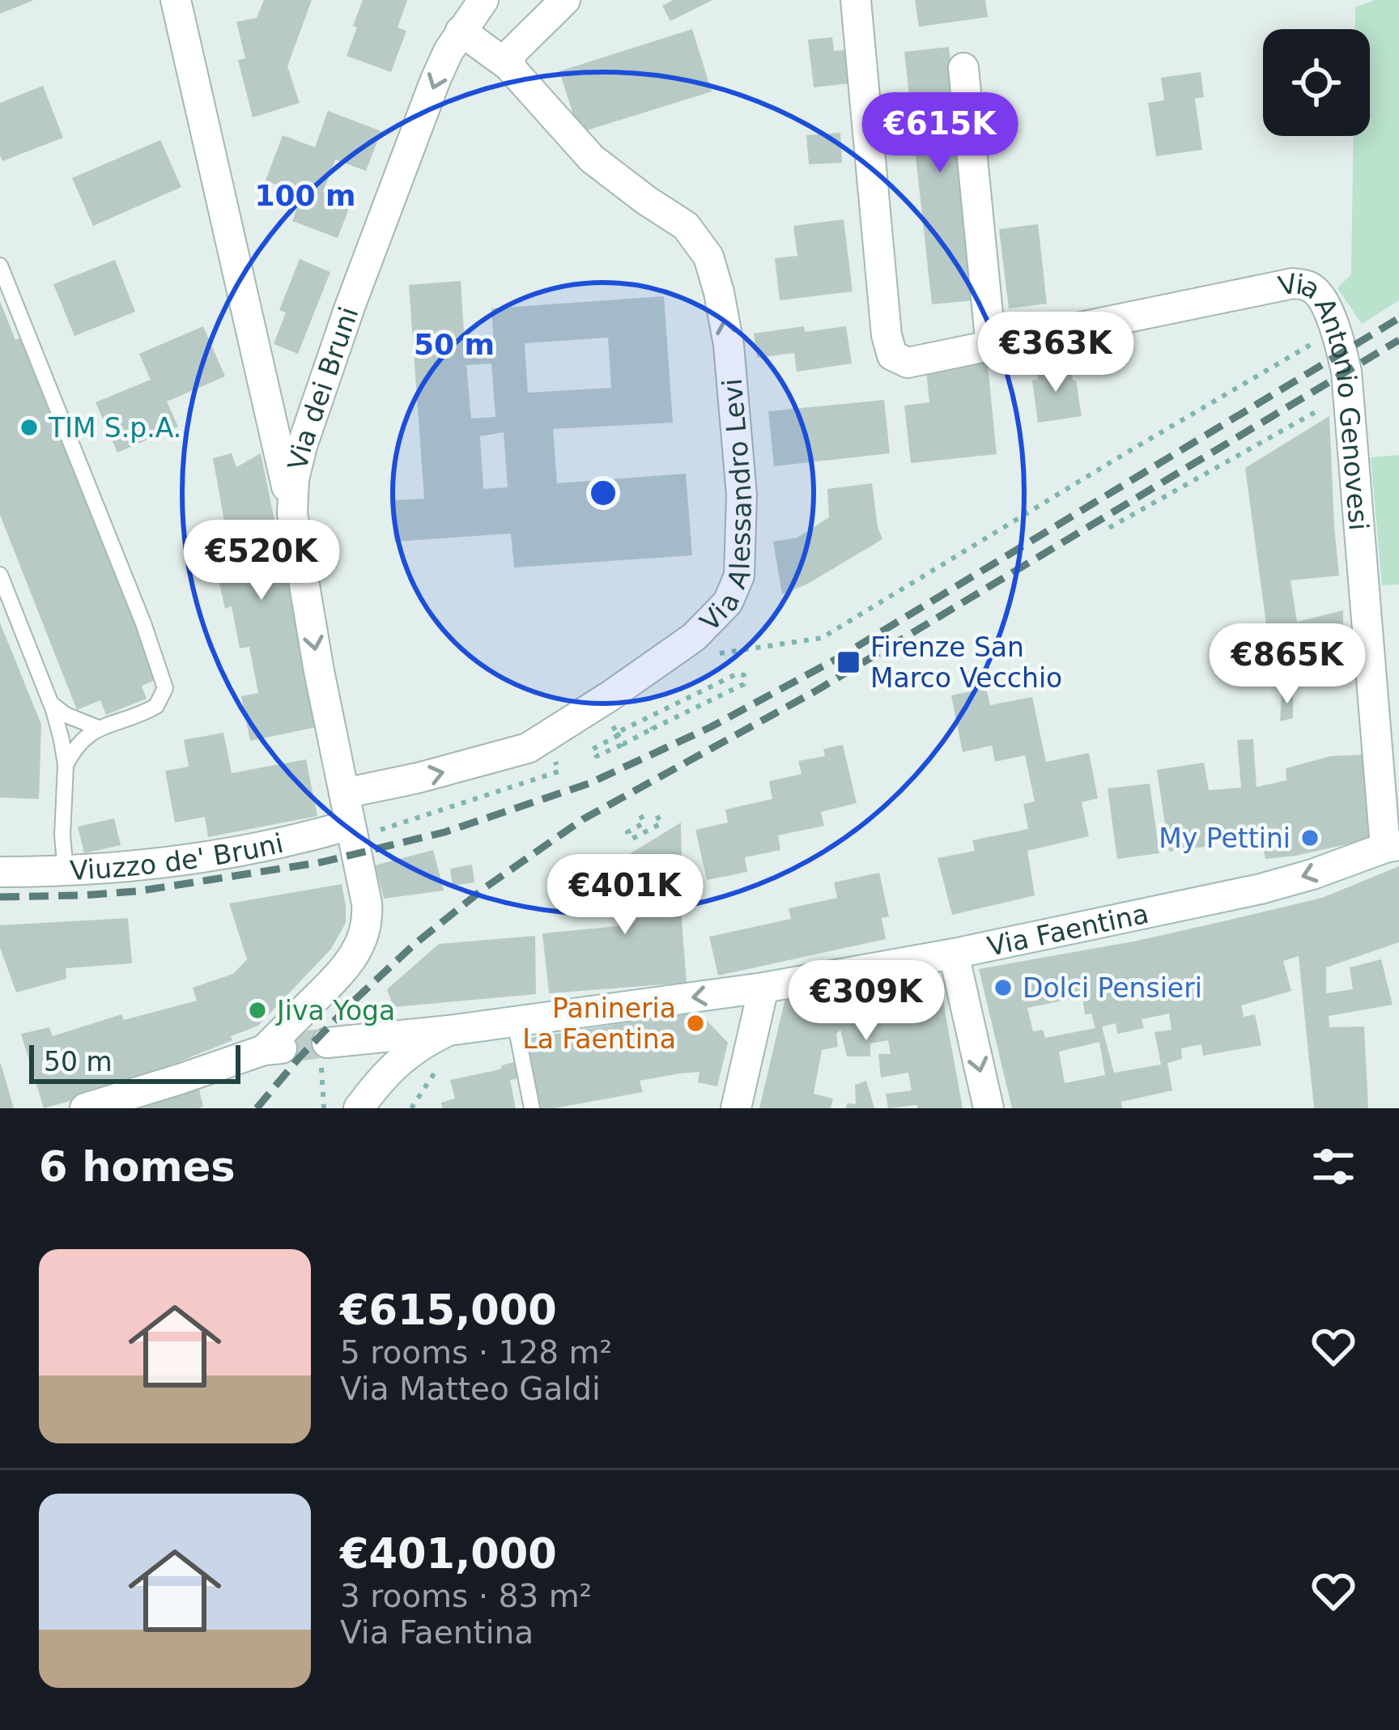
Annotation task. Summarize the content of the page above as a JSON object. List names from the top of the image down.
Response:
{
  "streets": {
    "street": [
      "Via dei Bruni",
      "Via Antonio Genovesi",
      "Via Alessandro Levi",
      "Viuzzo de' Bruni",
      "Via Faentina"
    ]
  },
  "crossings": [
    ["Via dei Bruni", "Via Alessandro Levi"],
    ["Via dei Bruni", "Viuzzo de' Bruni"],
    ["Via Antonio Genovesi", "Via Faentina"]
  ],
  "one_way": ["Via Faentina"],
  "places": {
    "other": [
      "TIM S.p.A.",
      "My Pettini",
      "Dolci Pensieri",
      "Jiva Yoga",
      "Panineria La Faentina"
    ],
    "transit": ["Firenze San Marco Vecchio"]
  },
  "scale_bar": "50 m",
  "page": {
    "price": [
      "€615K",
      "€363K",
      "€520K",
      "€865K",
      "€401K",
      "€309K"
    ],
    "scale": "50 m",
    "heading": "6 homes",
    "list": [
      {
        "name": "€615,000",
        "note": "5 rooms · 128 m² · Via Matteo Galdi"
      },
      {
        "name": "€401,000",
        "note": "3 rooms · 83 m² · Via Faentina"
      }
    ]
  },
  "rings": ["100 m", "50 m"]
}
